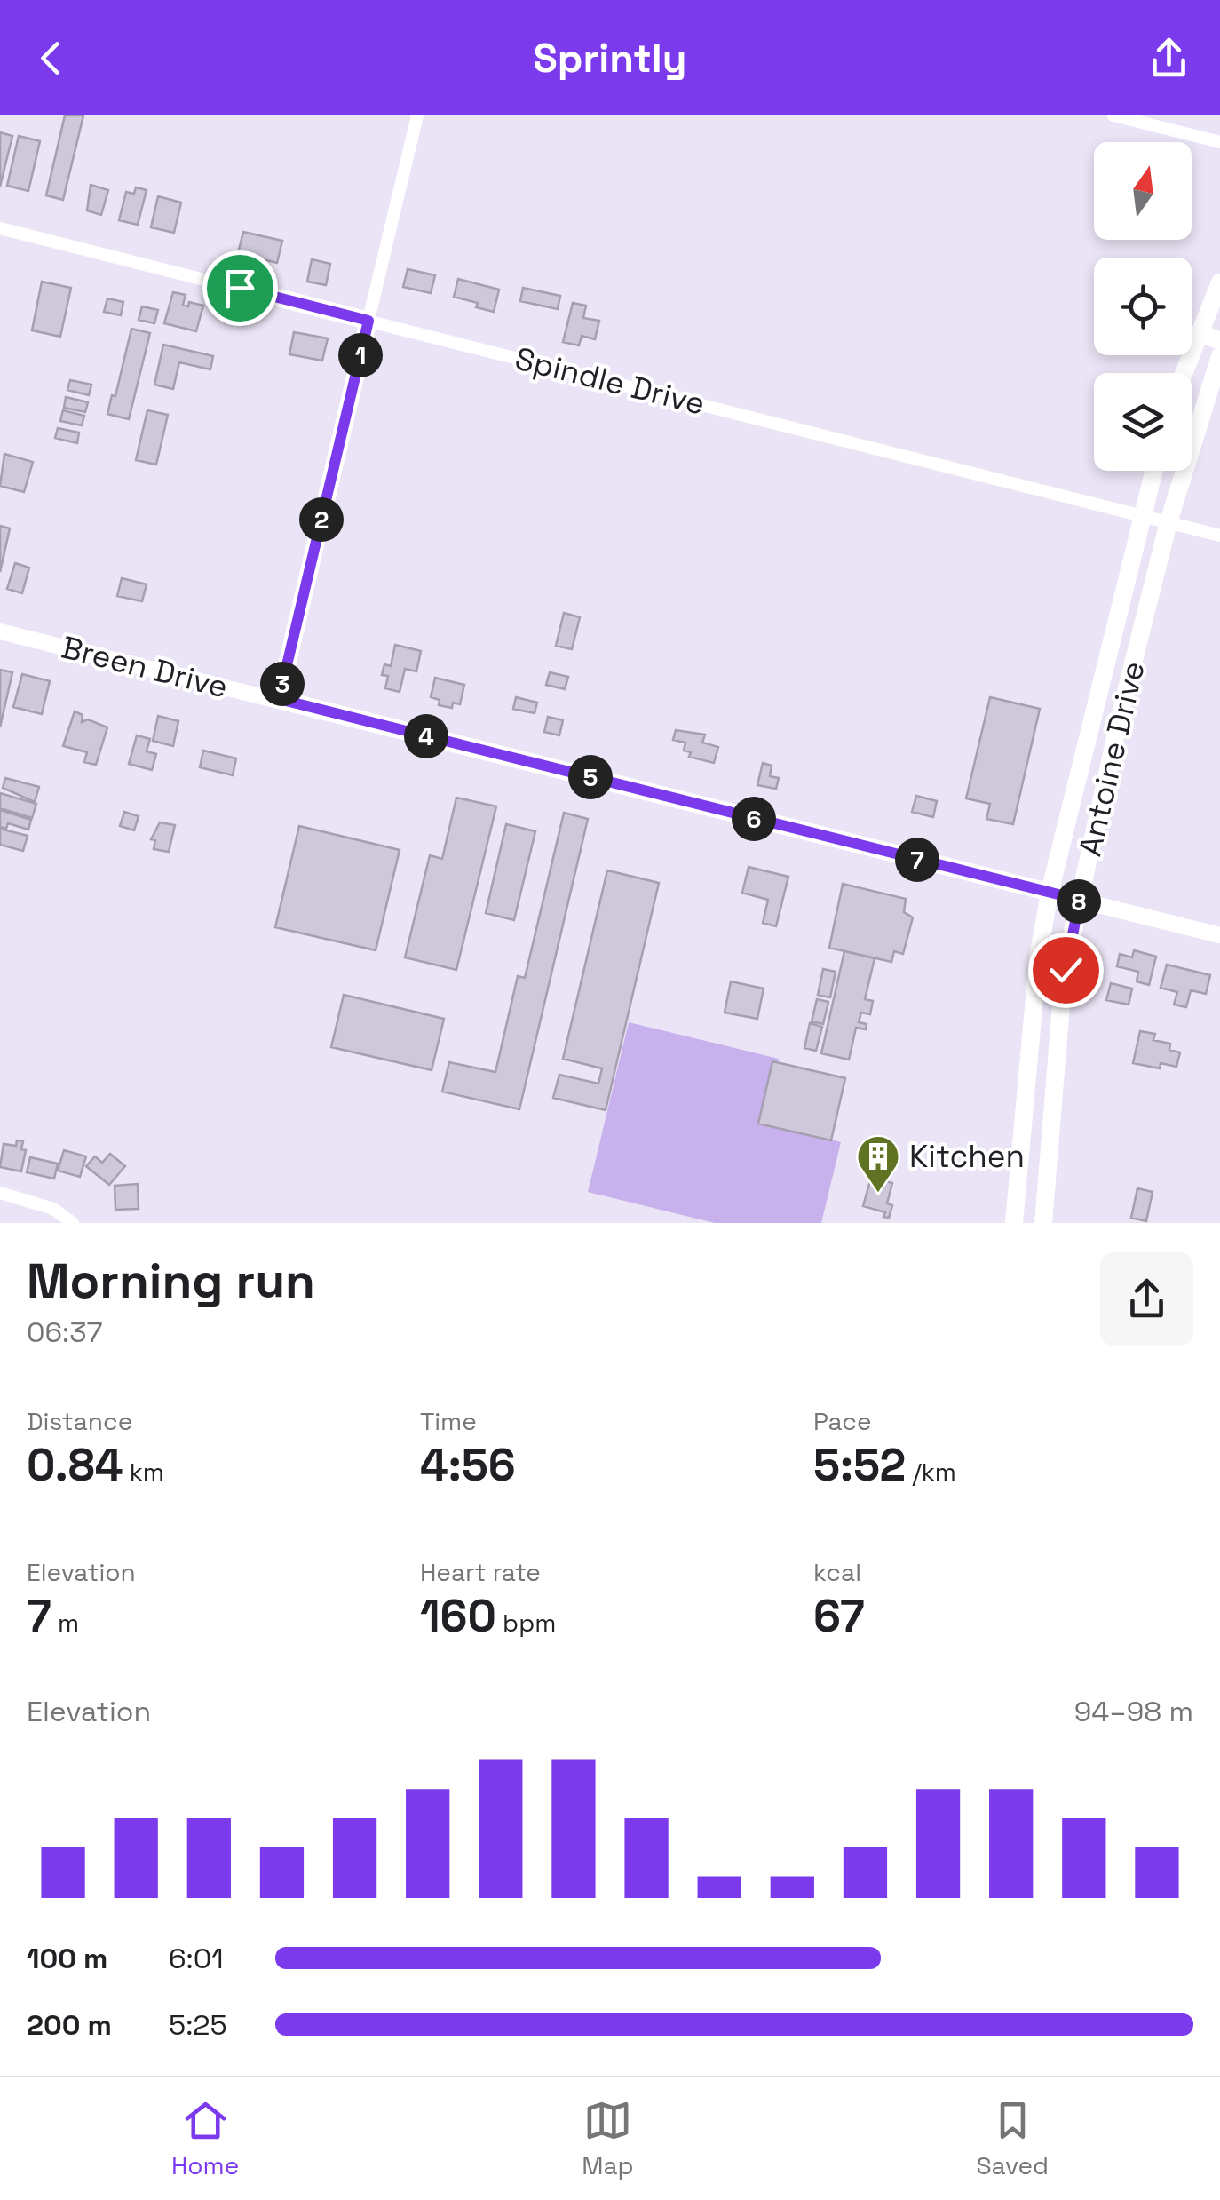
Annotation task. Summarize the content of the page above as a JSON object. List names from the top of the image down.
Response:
{
  "streets": {
    "main road": ["Antoine Drive"],
    "street": ["Spindle Drive", "Breen Drive"]
  },
  "crossings": [
    ["Spindle Drive", "Antoine Drive"],
    ["Breen Drive", "Antoine Drive"]
  ],
  "places": {
    "building": ["Kitchen"]
  },
  "north": "top",
  "page": {
    "header": "Sprintly",
    "pins": [
      "1",
      "2",
      "3",
      "4",
      "5",
      "6",
      "7",
      "8"
    ],
    "heading": ["Morning run", "06:37"],
    "stats": [
      ["Distance", "0.84 km"],
      ["Time", "4:56"],
      ["Pace", "5:52 /km"],
      ["Elevation", "7 m"],
      ["Heart rate", "160 bpm"],
      ["kcal", "67"]
    ],
    "chart": ["Elevation", "94–98 m"],
    "list": [
      {
        "name": "100 m",
        "note": "6:01"
      },
      {
        "name": "200 m",
        "note": "5:25"
      }
    ],
    "tabs": ["Home", "Map", "Saved"]
  }
}
